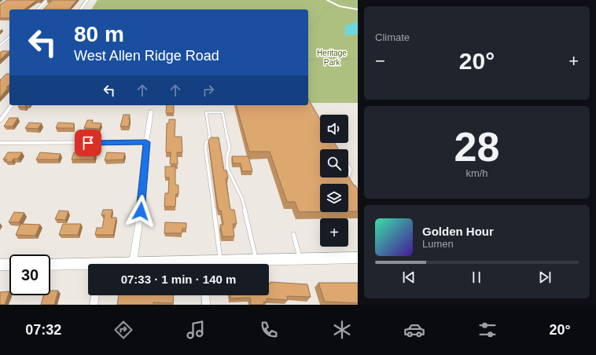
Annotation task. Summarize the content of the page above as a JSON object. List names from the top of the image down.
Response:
{
  "parks": ["Heritage Park"],
  "page": {
    "tile": [
      "Climate",
      ["28", "km/h"]
    ],
    "turn": ["80 m", "West Allen Ridge Road"],
    "heat": ["−", "20°", "+"],
    "map_buttons": "+",
    "song": ["Golden Hour", "Lumen"],
    "limit": "30",
    "trip": "07:33 · 1 min · 140 m",
    "tabs": ["07:32", "20°"]
  }
}
